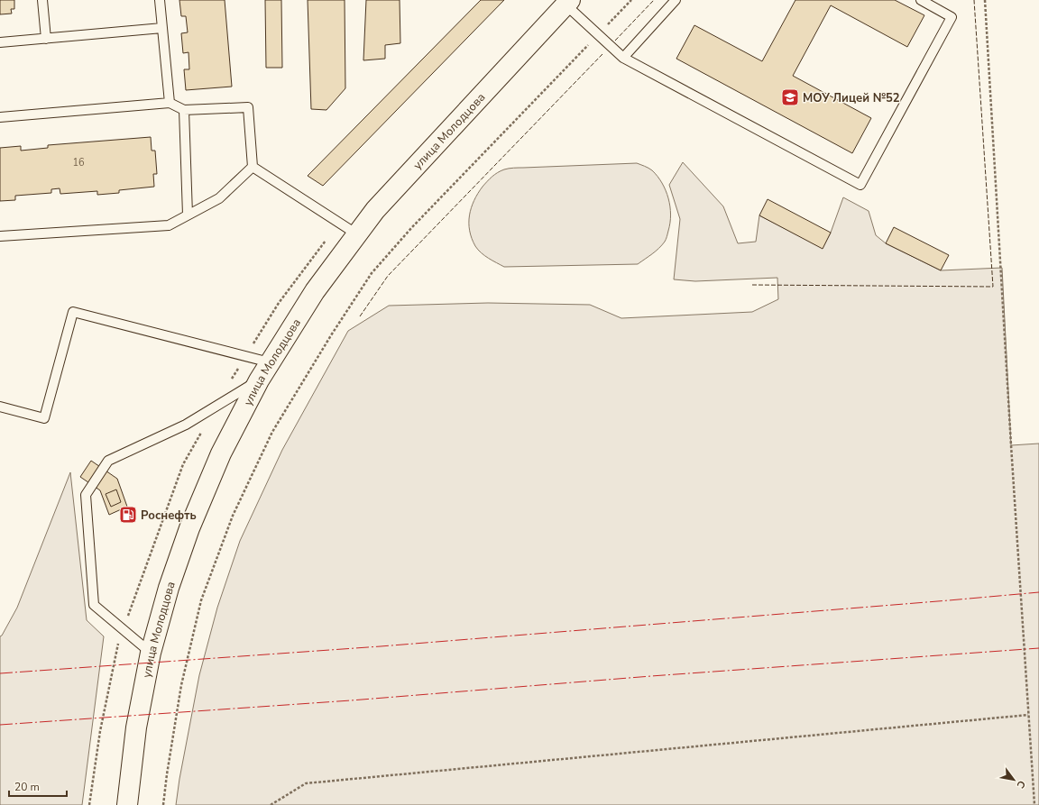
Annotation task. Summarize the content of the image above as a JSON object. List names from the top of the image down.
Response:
{
  "streets": {
    "street": ["улица Молодцова"]
  },
  "places": {
    "school or university": ["МОУ Лицей №52"],
    "fuel station": ["Роснефть"]
  },
  "house_numbers": ["16"],
  "scale_bar": "20 m",
  "north": "bottom right"
}
